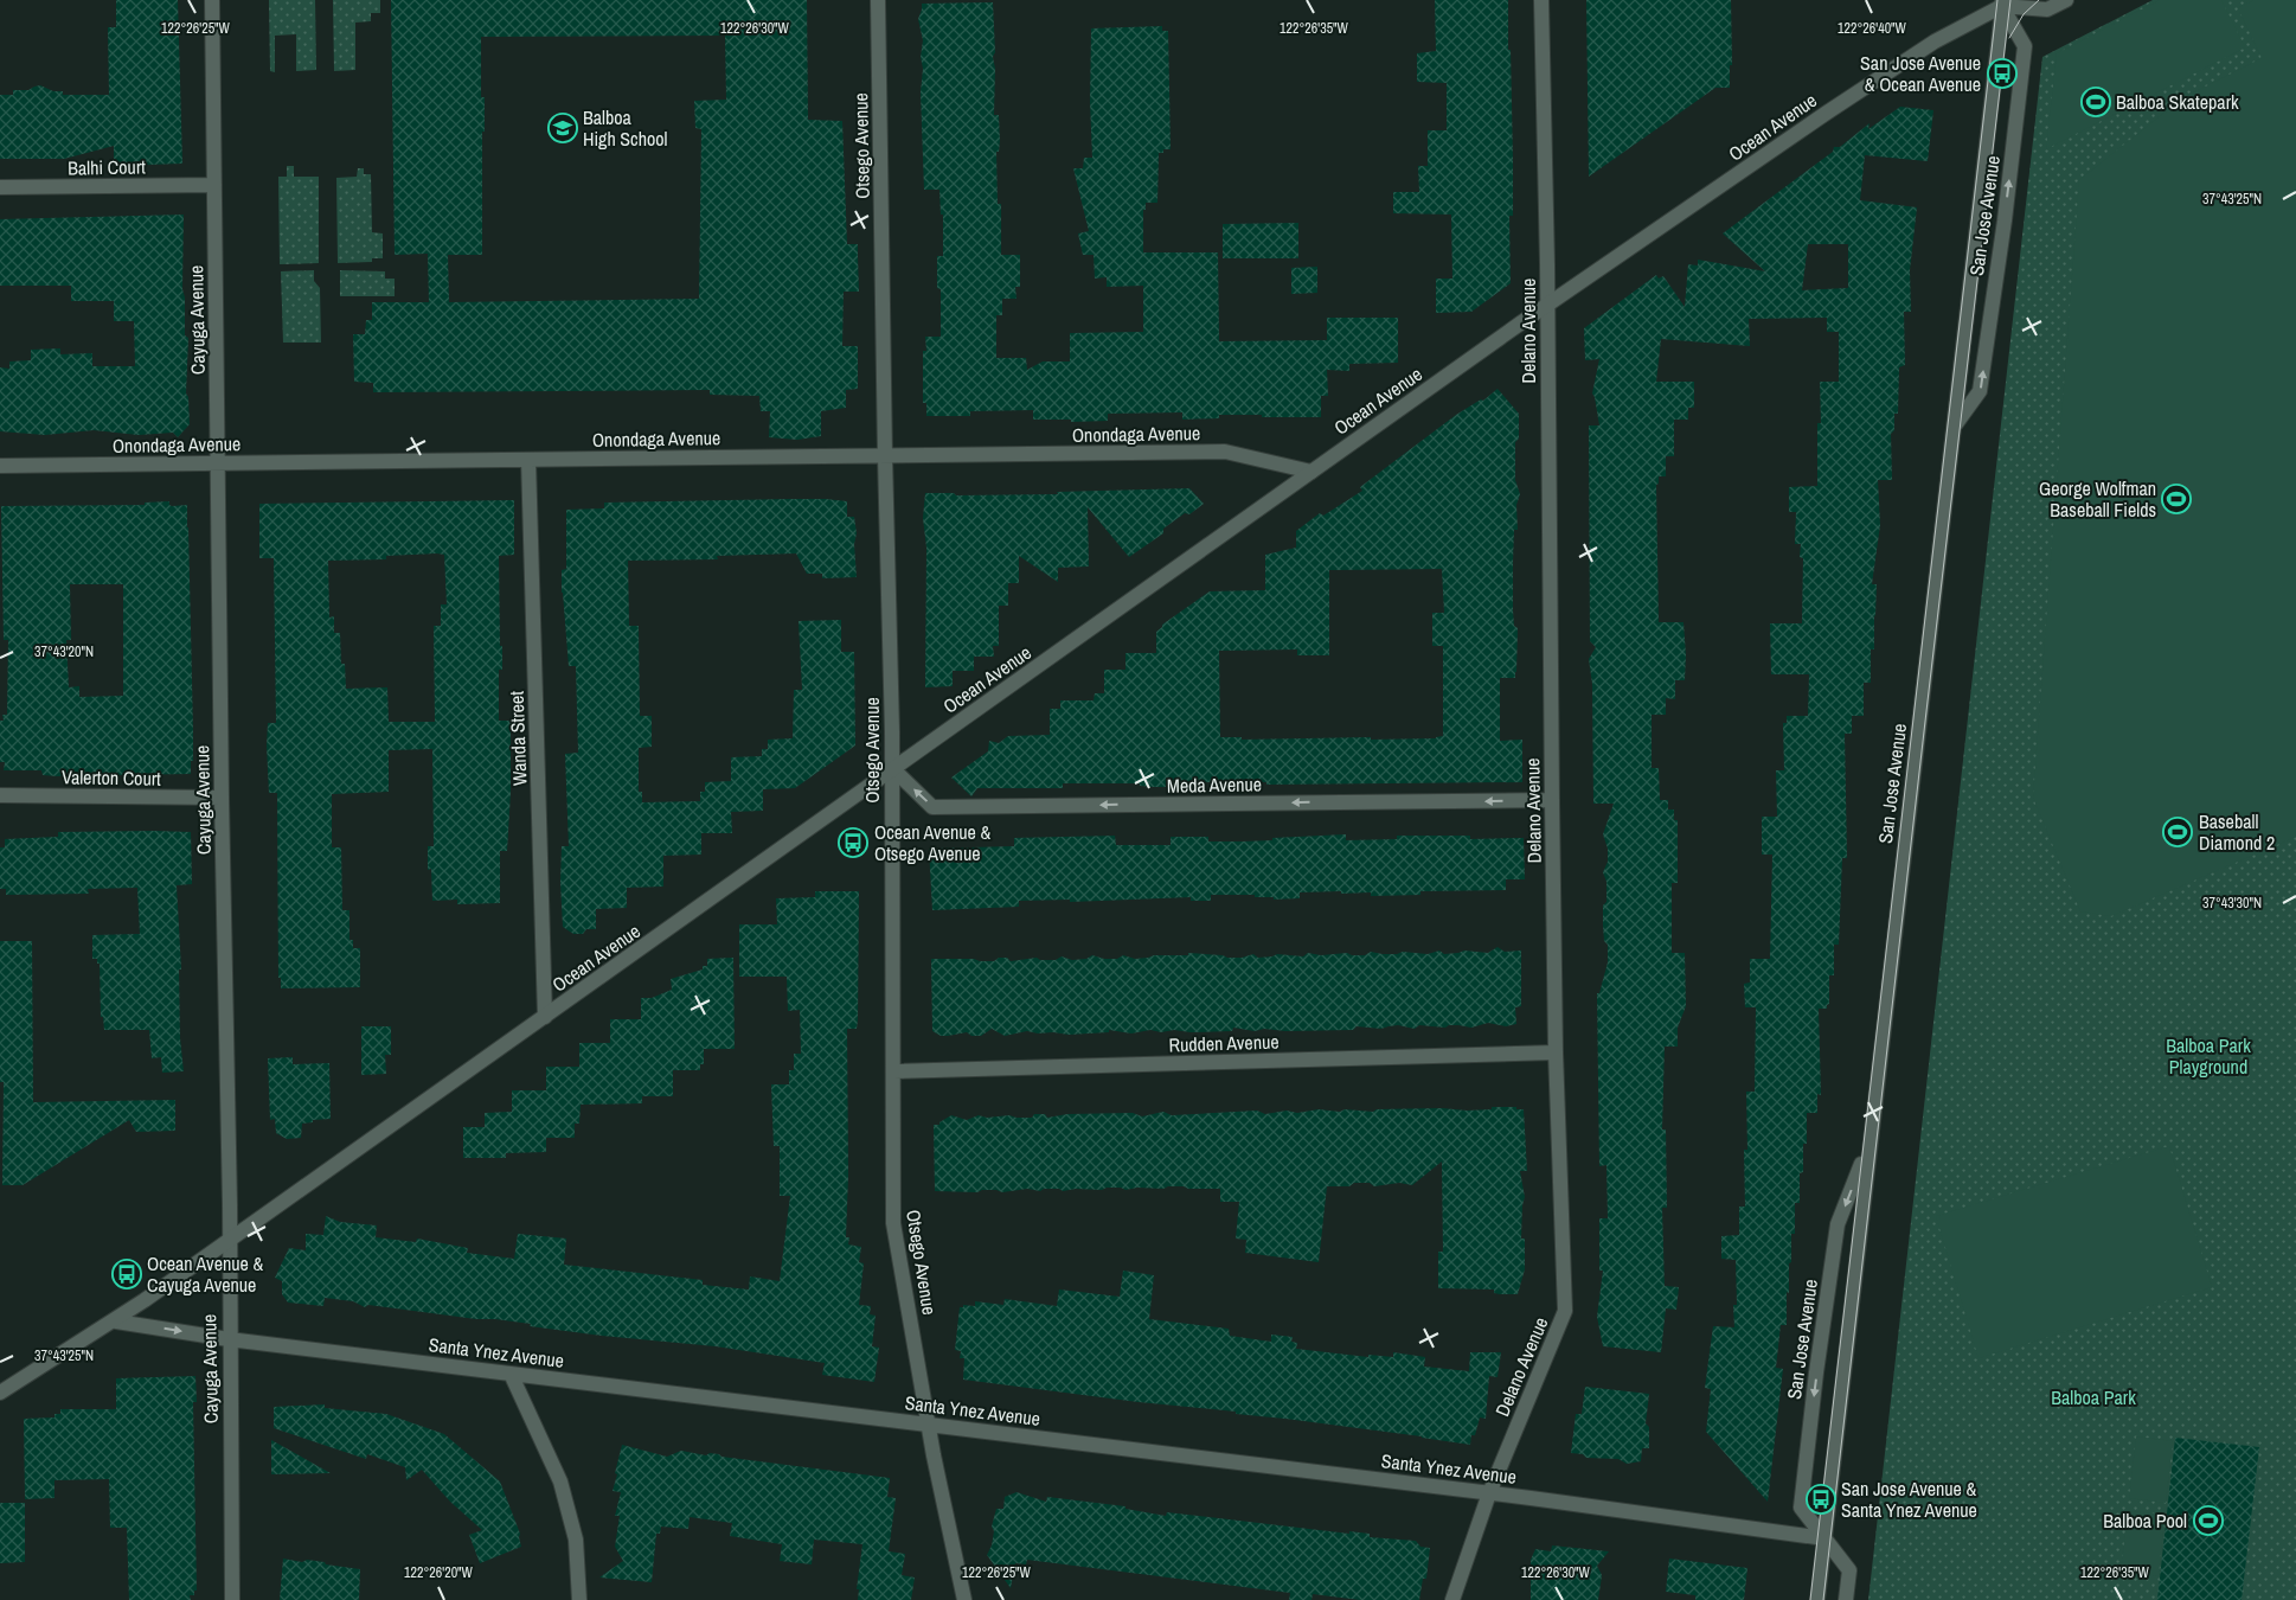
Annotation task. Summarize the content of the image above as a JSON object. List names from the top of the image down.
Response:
{
  "streets": {
    "street": [
      "Ocean Avenue",
      "Otsego Avenue",
      "Balhi Court",
      "San Jose Avenue",
      "Cayuga Avenue",
      "Delano Avenue",
      "Onondaga Avenue",
      "Wanda Street",
      "Valerton Court",
      "Meda Avenue",
      "Rudden Avenue",
      "Santa Ynez Avenue"
    ]
  },
  "crossings": [
    ["Ocean Avenue", "Otsego Avenue"],
    ["Ocean Avenue", "San Jose Avenue"],
    ["Ocean Avenue", "Cayuga Avenue"],
    ["Ocean Avenue", "Delano Avenue"],
    ["Ocean Avenue", "Onondaga Avenue"],
    ["Ocean Avenue", "Wanda Street"],
    ["Ocean Avenue", "Meda Avenue"],
    ["Ocean Avenue", "Santa Ynez Avenue"],
    ["Otsego Avenue", "Onondaga Avenue"],
    ["Otsego Avenue", "Meda Avenue"],
    ["Otsego Avenue", "Rudden Avenue"],
    ["Otsego Avenue", "Santa Ynez Avenue"],
    ["Balhi Court", "Cayuga Avenue"],
    ["San Jose Avenue", "Santa Ynez Avenue"],
    ["Cayuga Avenue", "Onondaga Avenue"],
    ["Cayuga Avenue", "Valerton Court"],
    ["Cayuga Avenue", "Santa Ynez Avenue"],
    ["Delano Avenue", "Meda Avenue"],
    ["Delano Avenue", "Rudden Avenue"],
    ["Delano Avenue", "Santa Ynez Avenue"],
    ["Onondaga Avenue", "Wanda Street"]
  ],
  "one_way": ["Meda Avenue"],
  "parks": ["Balboa Park Playground", "Balboa Park"],
  "places": {
    "bus stop": [
      "San Jose Avenue & Ocean Avenue",
      "Ocean Avenue & Otsego Avenue",
      "Ocean Avenue & Cayuga Avenue",
      "San Jose Avenue & Santa Ynez Avenue"
    ],
    "sports": [
      "Balboa Skatepark",
      "George Wolfman Baseball Fields",
      "Baseball Diamond 2",
      "Balboa Pool"
    ],
    "school or university": ["Balboa High School"]
  },
  "coordinates": [
    "122°26'25\"W",
    "122°26'30\"W",
    "122°26'35\"W",
    "122°26'40\"W",
    "37°43'25\"N",
    "37°43'20\"N",
    "37°43'30\"N",
    "122°26'20\"W"
  ]
}
